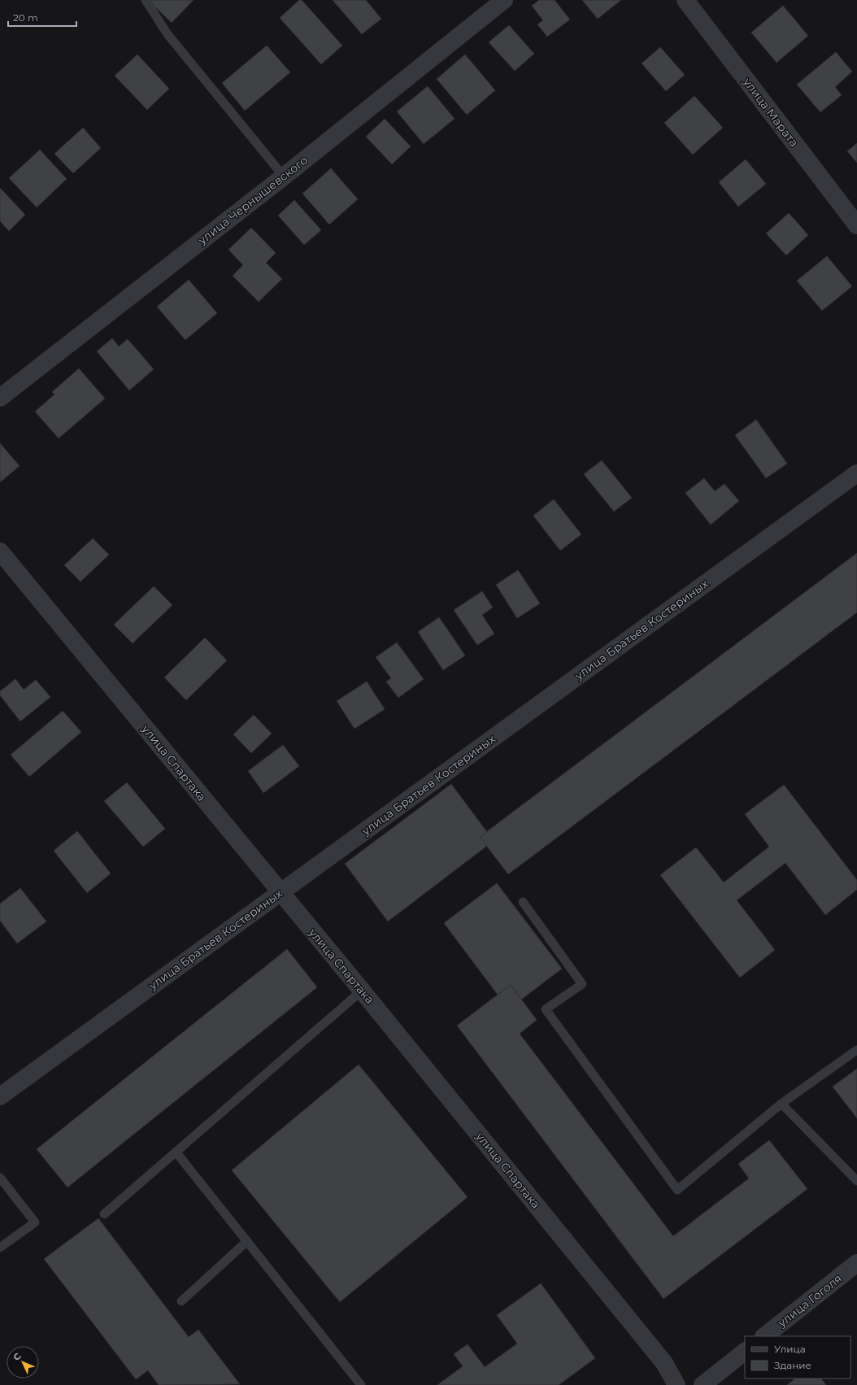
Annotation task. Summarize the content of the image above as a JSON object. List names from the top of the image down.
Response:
{
  "streets": {
    "street": [
      "улица Марата",
      "улица Чернышевского",
      "улица Братьев Костериных",
      "улица Спартака",
      "улица Гоголя"
    ]
  },
  "crossings": [
    ["улица Братьев Костериных", "улица Спартака"]
  ],
  "legend": ["Улица", "Здание"],
  "scale_bar": "20 m",
  "north": "top left"
}
